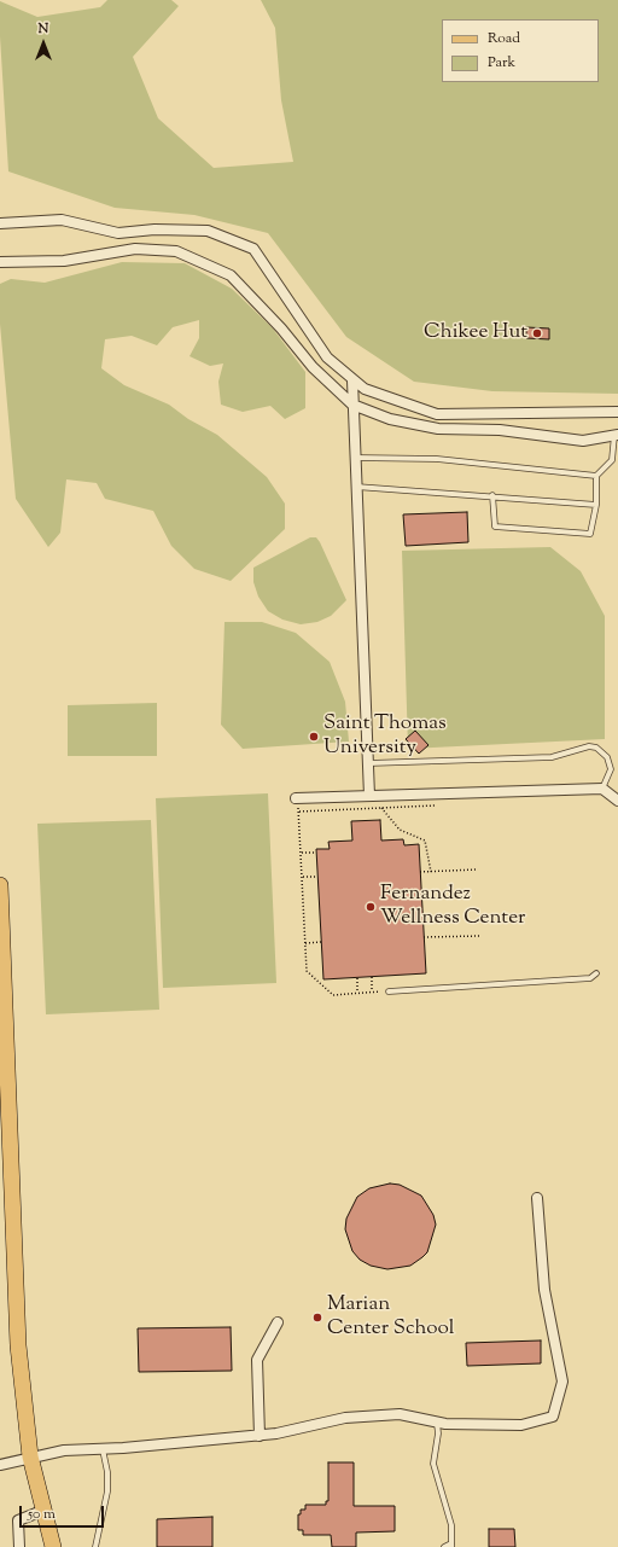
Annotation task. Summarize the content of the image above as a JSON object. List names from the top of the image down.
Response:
{
  "places": [
    "Chikee Hut",
    "Saint Thomas University",
    "Fernandez Wellness Center",
    "Marian Center School"
  ],
  "legend": ["Road", "Park"],
  "scale_bar": "50 m",
  "north": "top"
}
